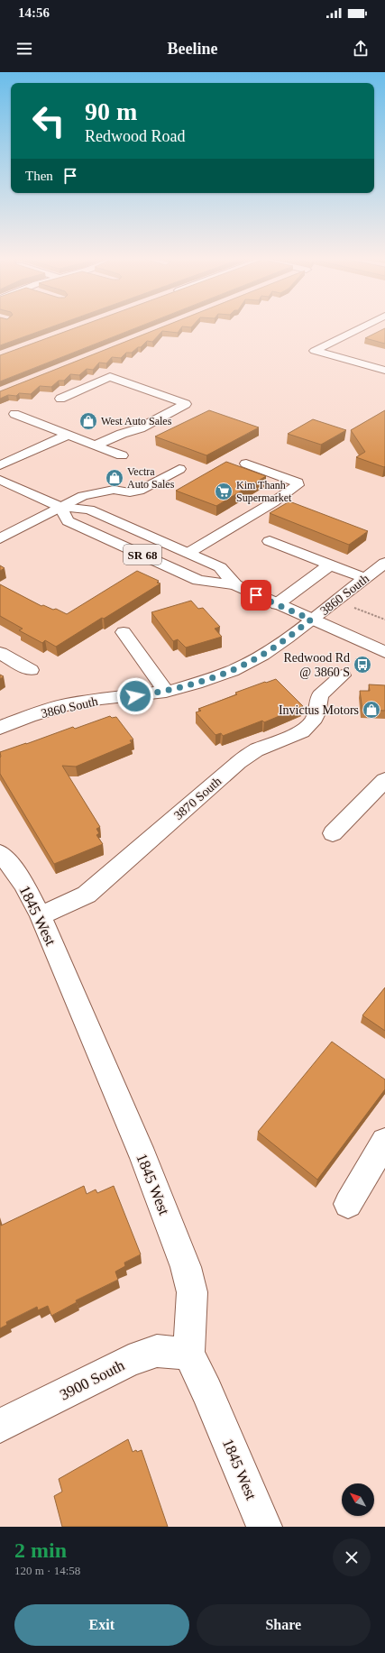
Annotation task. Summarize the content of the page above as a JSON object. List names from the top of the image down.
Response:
{
  "streets": {
    "street": [
      "SR 68",
      "3860 South",
      "3870 South",
      "1845 West",
      "3900 South"
    ]
  },
  "crossings": [
    ["SR 68", "3860 South"],
    ["3870 South", "1845 West"],
    ["1845 West", "3900 South"]
  ],
  "places": {
    "shop": ["West Auto Sales", "Vectra Auto Sales", "Invictus Motors"],
    "supermarket": ["Kim Thanh Supermarket"],
    "bus stop": ["Redwood Rd @ 3860 S"]
  },
  "north": "top left",
  "page": {
    "status": "14:56",
    "header": "Beeline",
    "turn": ["90 m", "Redwood Road"],
    "then": "Then",
    "heading": ["2 min", "120 m · 14:58"],
    "buttons": ["Exit", "Share"]
  }
}
